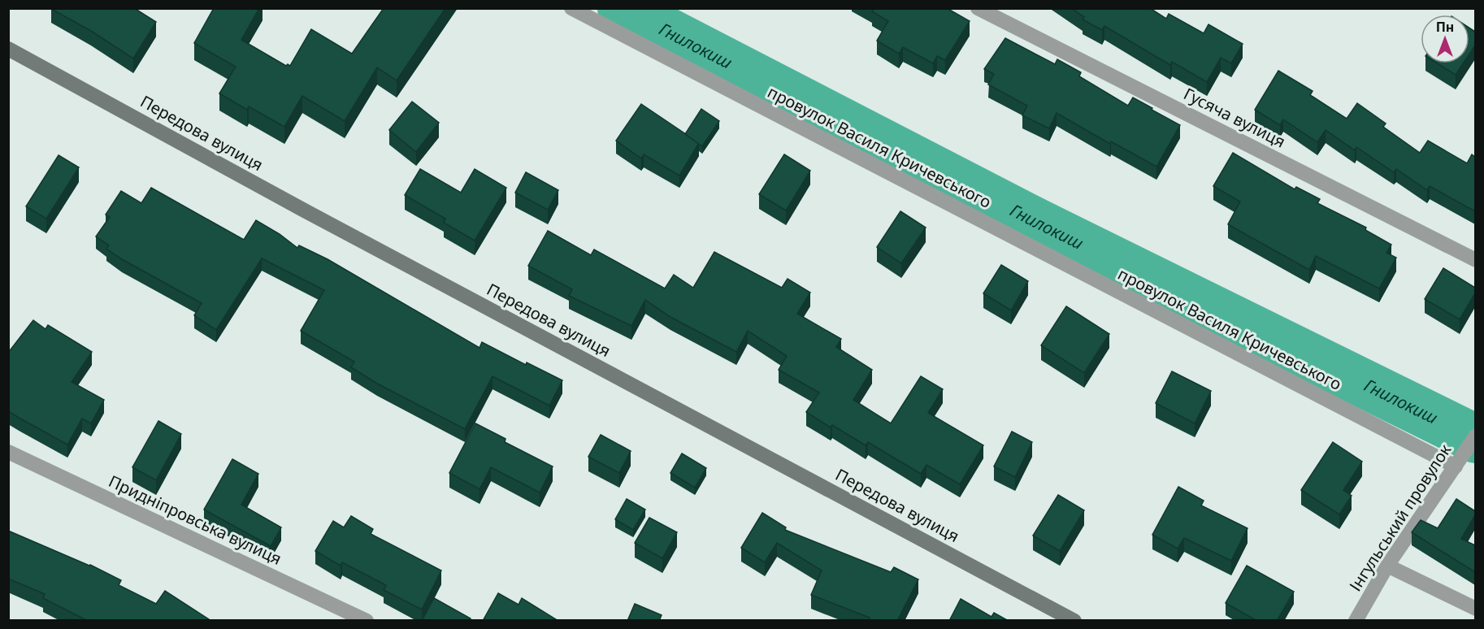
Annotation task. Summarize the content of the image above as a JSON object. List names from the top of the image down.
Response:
{
  "streets": {
    "main road": ["Передова вулиця"],
    "street": [
      "Гусяча вулиця",
      "провулок Василя Кричевського",
      "Інгульський провулок",
      "Придніпровська вулиця"
    ]
  },
  "crossings": [
    ["провулок Василя Кричевського", "Інгульський провулок"]
  ],
  "water": ["Гнилокиш"],
  "north": "top"
}
